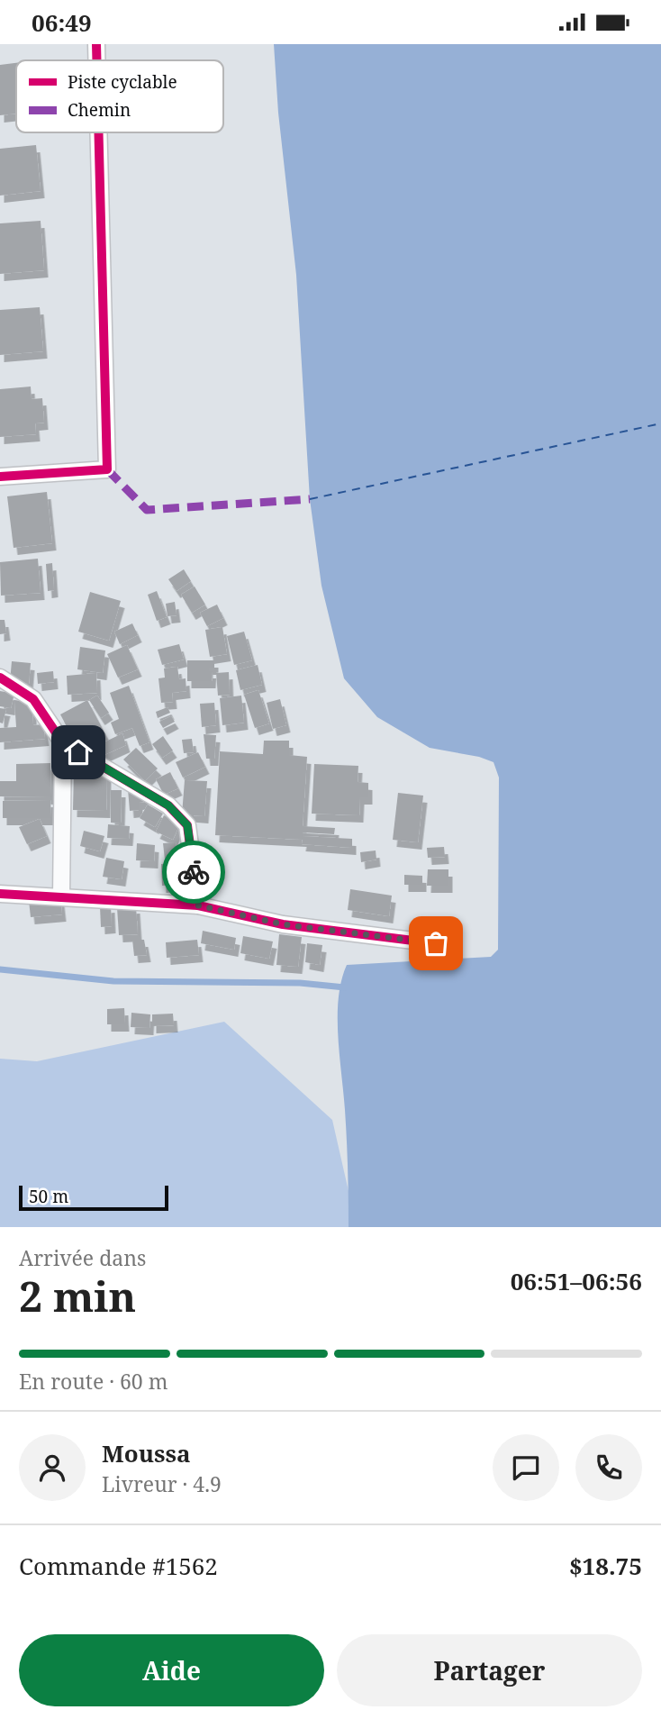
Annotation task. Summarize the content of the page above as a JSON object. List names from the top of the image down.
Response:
{
  "legend": ["Piste cyclable", "Chemin"],
  "scale_bar": "50 m",
  "page": {
    "status": "06:49",
    "scale": "50 m",
    "heading": ["2 min", "Arrivée dans", "06:51–06:56"],
    "panel": [
      "Moussa",
      "Livreur · 4.9",
      "Commande #1562",
      "$18.75"
    ],
    "bar": "En route · 60 m",
    "buttons": ["Aide", "Partager"]
  }
}
